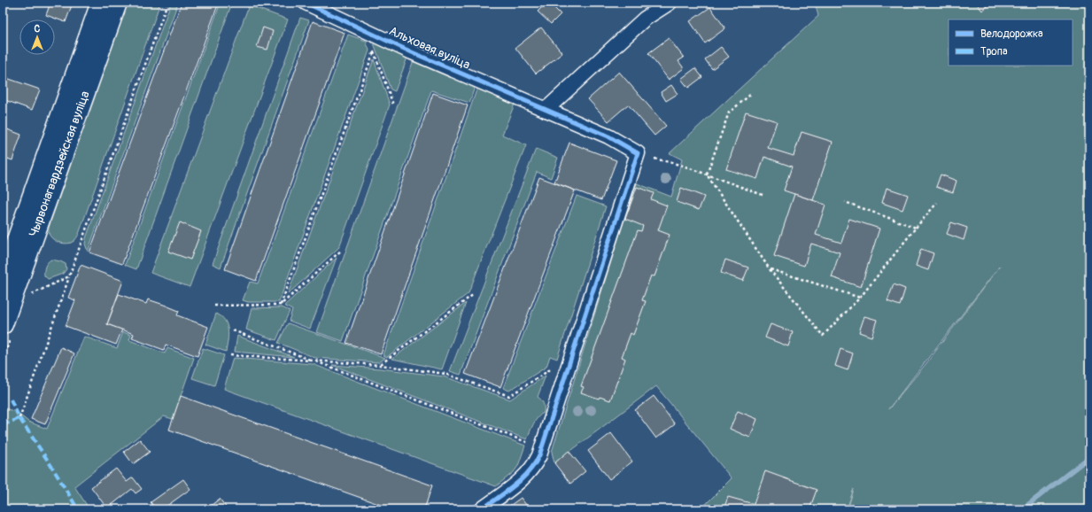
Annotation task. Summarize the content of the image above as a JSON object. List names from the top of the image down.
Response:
{
  "streets": {
    "main road": ["Чырвонагвардзейская вуліца"],
    "street": ["Альховая вуліца"]
  },
  "legend": ["Велодорожка", "Тропа"],
  "north": "top"
}
